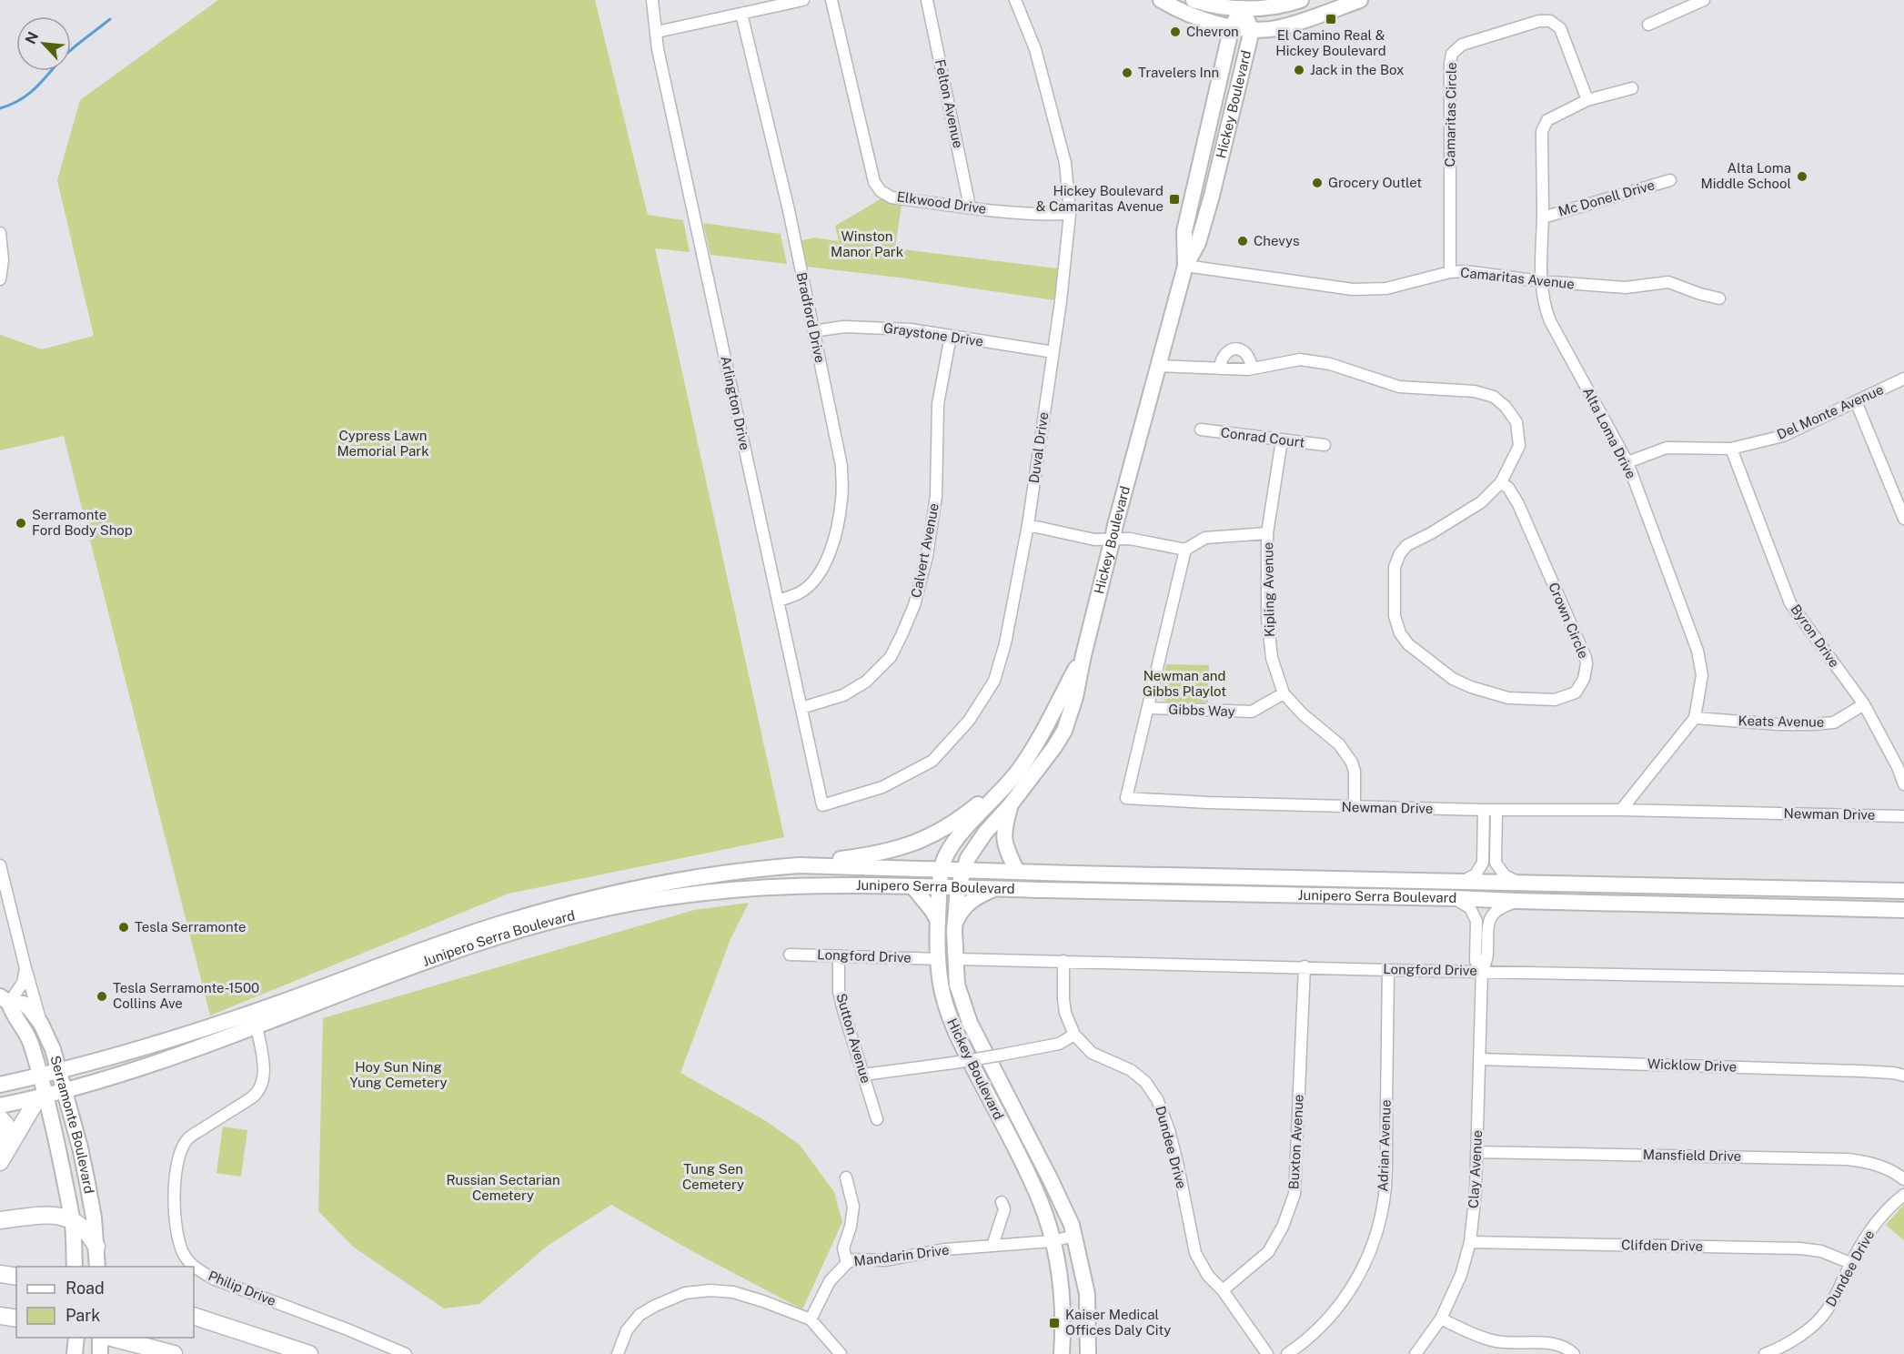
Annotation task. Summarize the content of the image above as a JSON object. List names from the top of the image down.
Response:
{
  "streets": {
    "main road": ["Hickey Boulevard", "Junipero Serra Boulevard", "Serramonte Boulevard"],
    "street": [
      "Felton Avenue",
      "Camaritas Circle",
      "Mc Donell Drive",
      "Elkwood Drive",
      "Camaritas Avenue",
      "Bradford Drive",
      "Graystone Drive",
      "Arlington Drive",
      "Del Monte Avenue",
      "Alta Loma Drive",
      "Conrad Court",
      "Duval Drive",
      "Calvert Avenue",
      "Kipling Avenue",
      "Crown Circle",
      "Byron Drive",
      "Gibbs Way",
      "Keats Avenue",
      "Newman Drive",
      "Longford Drive",
      "Sutton Avenue",
      "Wicklow Drive",
      "Buxton Avenue",
      "Adrian Avenue",
      "Dundee Drive",
      "Mansfield Drive",
      "Clay Avenue",
      "Clifden Drive",
      "Mandarin Drive",
      "Philip Drive"
    ]
  },
  "crossings": [
    ["Felton Avenue", "Elkwood Drive"],
    ["Hickey Boulevard", "Camaritas Avenue"],
    ["Hickey Boulevard", "Crown Circle"],
    ["Hickey Boulevard", "Junipero Serra Boulevard"],
    ["Hickey Boulevard", "Longford Drive"],
    ["Hickey Boulevard", "Mandarin Drive"],
    ["Camaritas Circle", "Camaritas Avenue"],
    ["Camaritas Circle", "Alta Loma Drive"],
    ["Mc Donell Drive", "Alta Loma Drive"],
    ["Elkwood Drive", "Duval Drive"],
    ["Camaritas Avenue", "Alta Loma Drive"],
    ["Bradford Drive", "Graystone Drive"],
    ["Bradford Drive", "Arlington Drive"],
    ["Graystone Drive", "Duval Drive"],
    ["Graystone Drive", "Calvert Avenue"],
    ["Arlington Drive", "Duval Drive"],
    ["Arlington Drive", "Calvert Avenue"],
    ["Del Monte Avenue", "Alta Loma Drive"],
    ["Del Monte Avenue", "Byron Drive"],
    ["Alta Loma Drive", "Keats Avenue"],
    ["Alta Loma Drive", "Newman Drive"],
    ["Conrad Court", "Kipling Avenue"],
    ["Kipling Avenue", "Gibbs Way"],
    ["Kipling Avenue", "Newman Drive"],
    ["Byron Drive", "Keats Avenue"],
    ["Gibbs Way", "Newman Drive"],
    ["Junipero Serra Boulevard", "Serramonte Boulevard"],
    ["Junipero Serra Boulevard", "Clay Avenue"],
    ["Junipero Serra Boulevard", "Philip Drive"],
    ["Longford Drive", "Sutton Avenue"],
    ["Longford Drive", "Buxton Avenue"],
    ["Longford Drive", "Adrian Avenue"],
    ["Longford Drive", "Dundee Drive"],
    ["Longford Drive", "Clay Avenue"],
    ["Wicklow Drive", "Clay Avenue"],
    ["Buxton Avenue", "Dundee Drive"],
    ["Dundee Drive", "Clifden Drive"],
    ["Mansfield Drive", "Clay Avenue"],
    ["Clay Avenue", "Clifden Drive"]
  ],
  "parks": [
    "Winston Manor Park",
    "Cypress Lawn Memorial Park",
    "Newman and Gibbs Playlot",
    "Hoy Sun Ning Yung Cemetery",
    "Tung Sen Cemetery",
    "Russian Sectarian Cemetery"
  ],
  "places": {
    "transit": ["El Camino Real & Hickey Boulevard", "Hickey Boulevard & Camaritas Avenue", "Kaiser Medical Offices Daly City"],
    "other": [
      "Chevron",
      "Jack in the Box",
      "Travelers Inn",
      "Alta Loma Middle School",
      "Grocery Outlet",
      "Chevys",
      "Serramonte Ford Body Shop",
      "Tesla Serramonte",
      "Tesla Serramonte-1500 Collins Ave"
    ]
  },
  "legend": ["Road", "Park"],
  "north": "top left"
}
